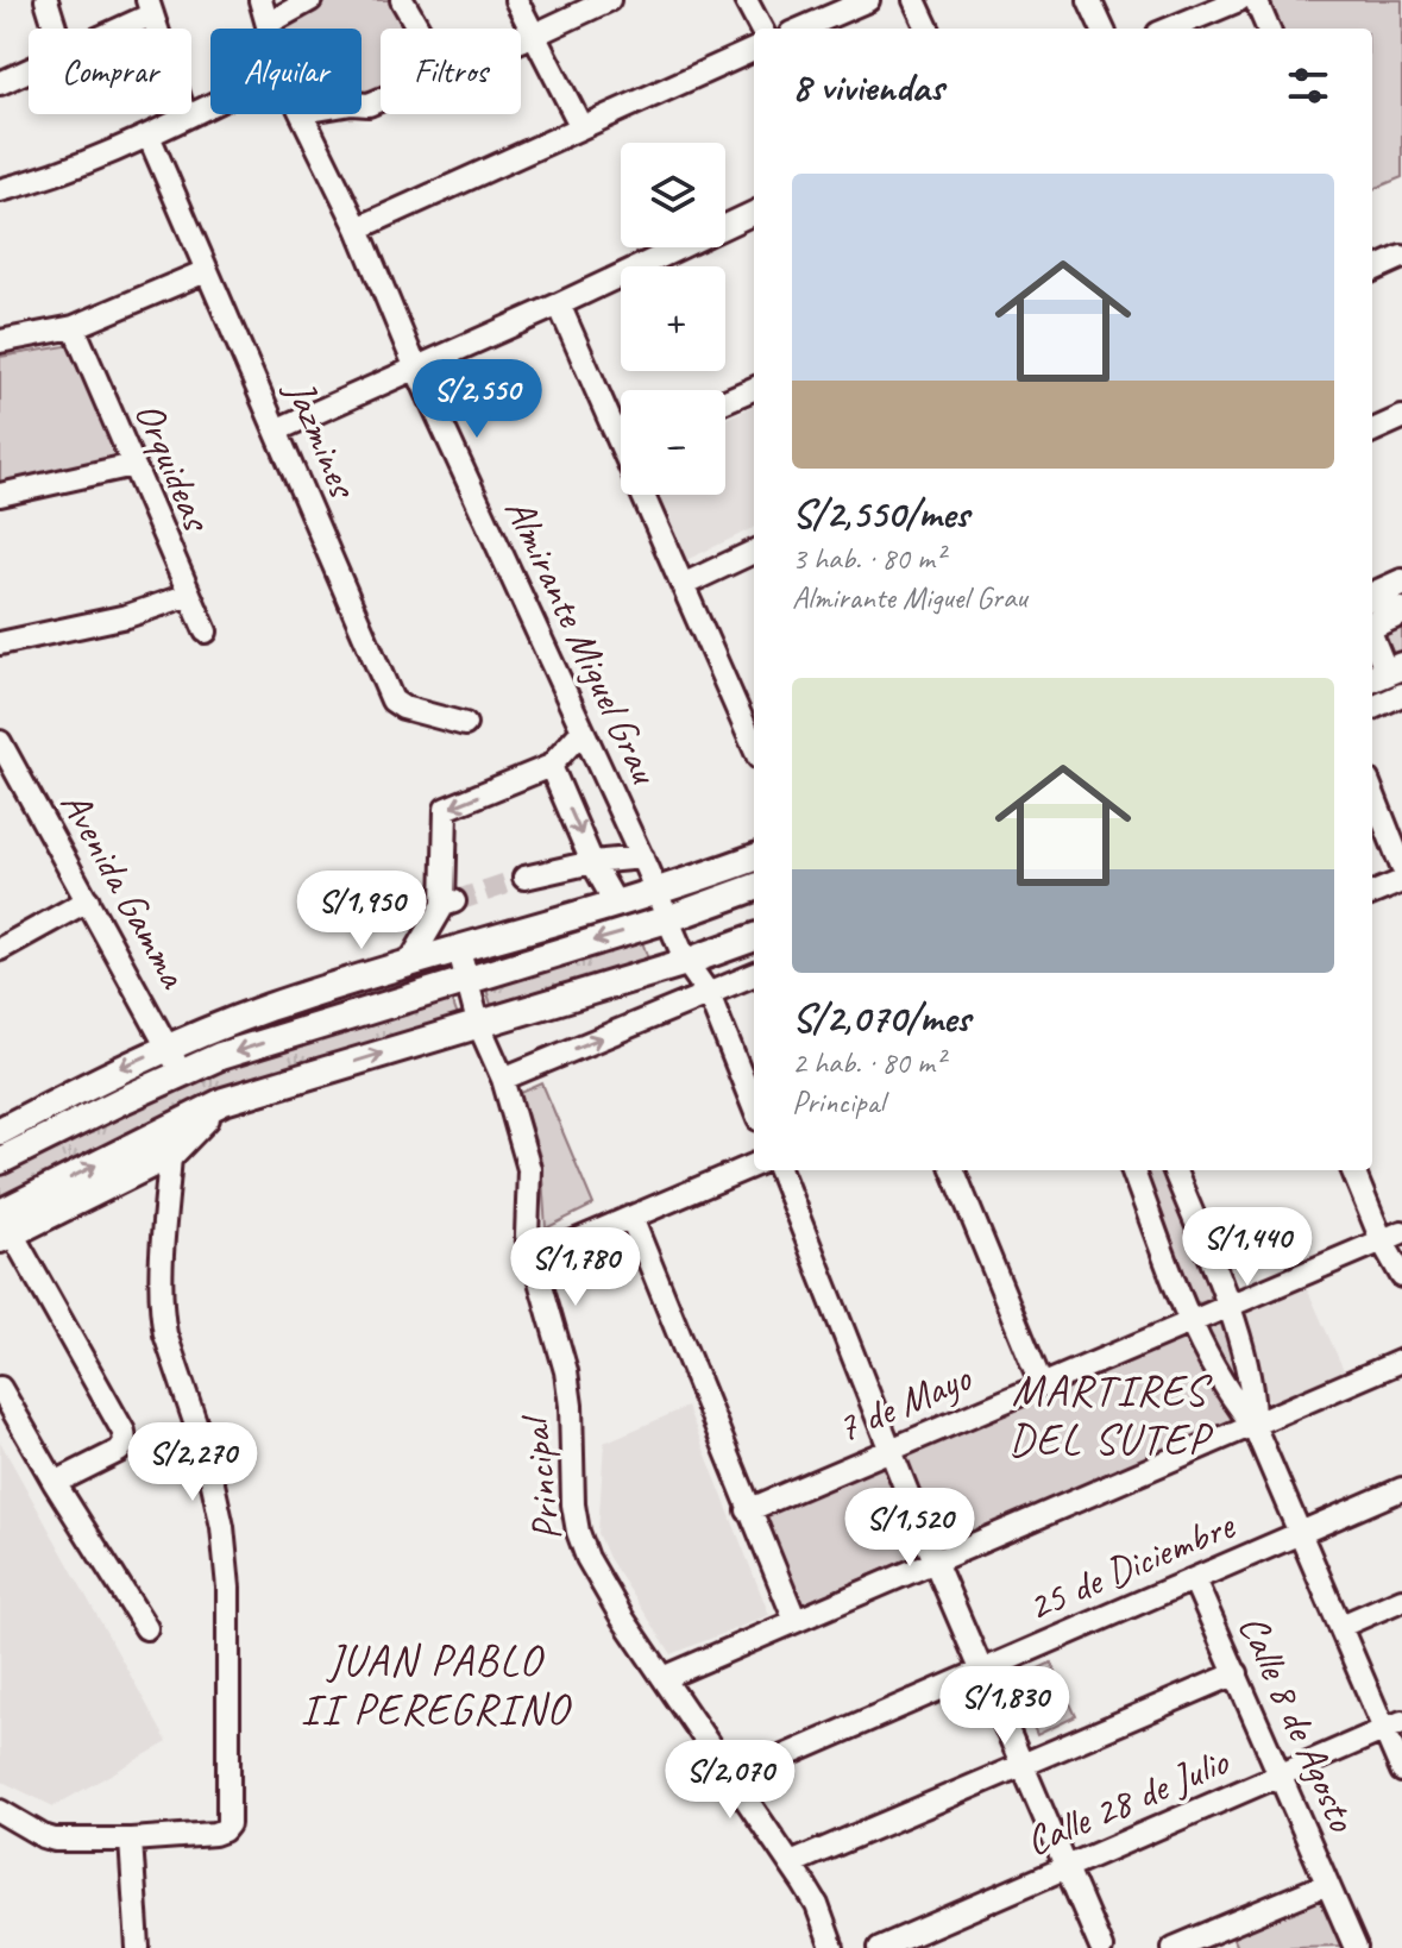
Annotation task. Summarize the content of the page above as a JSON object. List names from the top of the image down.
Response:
{
  "streets": {
    "street": [
      "Jazmines",
      "Orquideas",
      "Almirante Miguel Grau",
      "Avenida Gamma",
      "7 de Mayo",
      "Principal",
      "25 de Diciembre",
      "Calle 8 de Agosto",
      "Calle 28 de Julio"
    ]
  },
  "crossings": [
    ["Principal", "25 de Diciembre"],
    ["25 de Diciembre", "Calle 8 de Agosto"],
    ["Calle 8 de Agosto", "Calle 28 de Julio"]
  ],
  "districts": ["MARTIRES DEL SUTEP", "JUAN PABLO II PEREGRINO"],
  "page": {
    "chip": ["Comprar", "Alquilar", "Filtros"],
    "heading": "8 viviendas",
    "map_buttons": ["+", "−"],
    "list": [
      {
        "name": "S/2,550/mes",
        "note": "3 hab. · 80 m² · Almirante Miguel Grau"
      },
      {
        "name": "S/2,070/mes",
        "note": "2 hab. · 80 m² · Principal"
      }
    ],
    "price": [
      "S/2,550",
      "S/1,950",
      "S/1,440",
      "S/1,780",
      "S/2,270",
      "S/1,520",
      "S/1,830",
      "S/2,070"
    ]
  }
}
